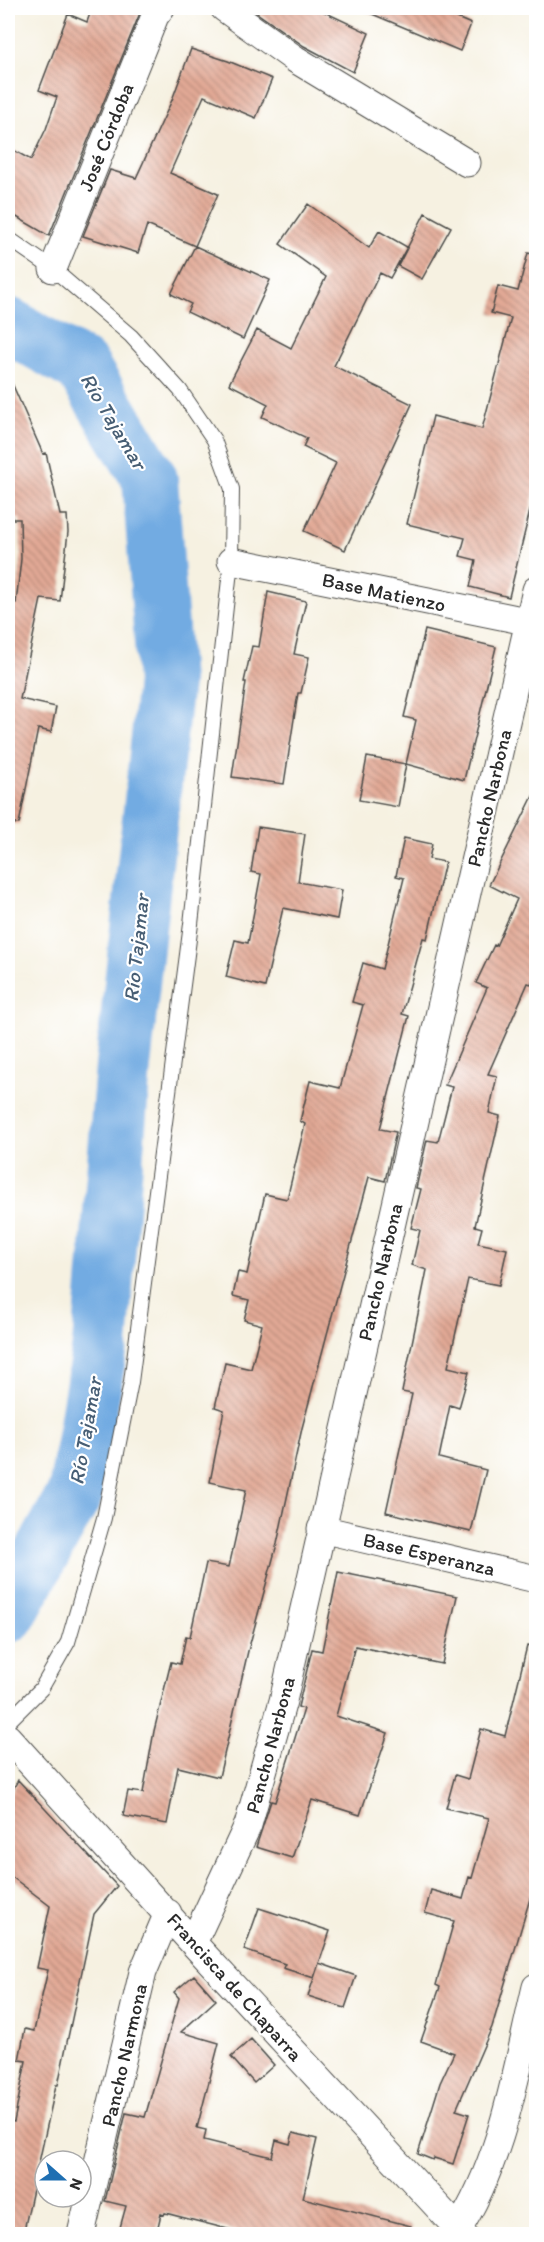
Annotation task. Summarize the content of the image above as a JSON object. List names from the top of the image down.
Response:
{
  "streets": {
    "street": [
      "José Córdoba",
      "Base Matienzo",
      "Pancho Narbona",
      "Base Esperanza",
      "Francisca de Chaparra",
      "Pancho Narmona"
    ]
  },
  "crossings": [
    ["Base Matienzo", "Pancho Narbona"],
    ["Pancho Narbona", "Base Esperanza"],
    ["Pancho Narbona", "Francisca de Chaparra"],
    ["Francisca de Chaparra", "Pancho Narmona"]
  ],
  "water": ["Río Tajamar"],
  "north": "right"
}
